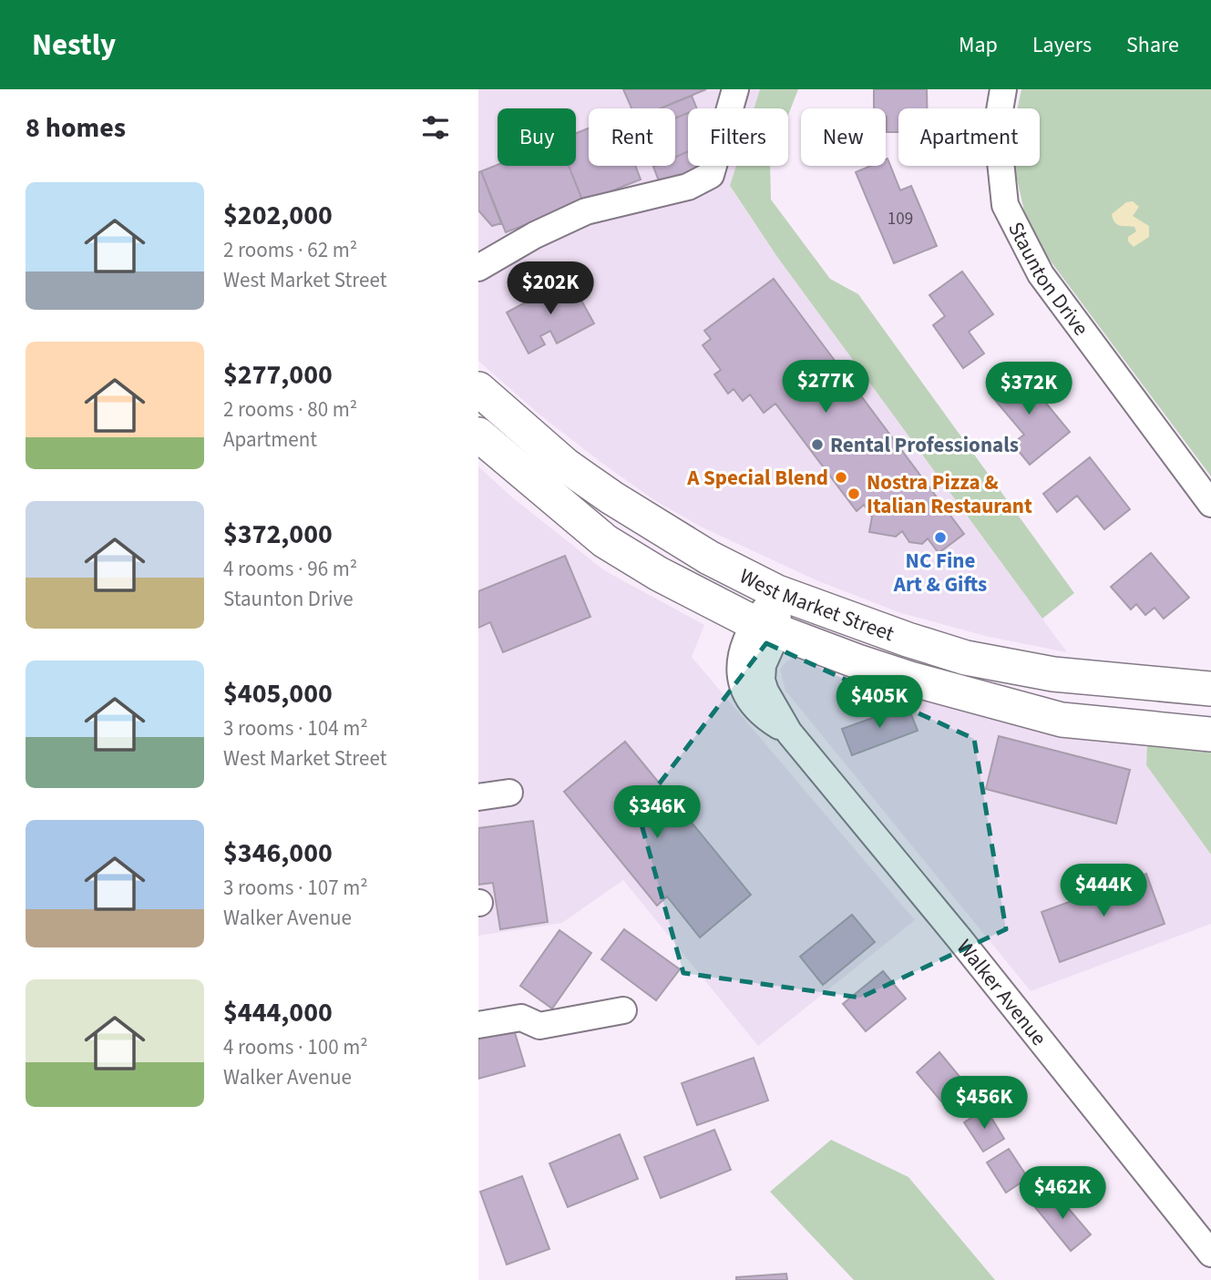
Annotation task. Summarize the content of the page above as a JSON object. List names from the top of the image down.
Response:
{
  "streets": {
    "main road": ["West Market Street"],
    "street": ["Staunton Drive", "Walker Avenue"]
  },
  "crossings": [
    ["West Market Street", "Walker Avenue"]
  ],
  "places": [
    "Rental Professionals",
    "A Special Blend",
    "Nostra Pizza & Italian Restaurant",
    "NC Fine Art & Gifts"
  ],
  "house_numbers": ["109"],
  "page": {
    "header": "Nestly",
    "nav": ["Map", "Layers", "Share"],
    "heading": "8 homes",
    "chip": [
      "Buy",
      "Rent",
      "Filters",
      "New",
      "Apartment"
    ],
    "list": [
      {
        "name": "$202,000",
        "note": "2 rooms · 62 m² · West Market Street"
      },
      {
        "name": "$277,000",
        "note": "2 rooms · 80 m² · Apartment"
      },
      {
        "name": "$372,000",
        "note": "4 rooms · 96 m² · Staunton Drive"
      },
      {
        "name": "$405,000",
        "note": "3 rooms · 104 m² · West Market Street"
      },
      {
        "name": "$346,000",
        "note": "3 rooms · 107 m² · Walker Avenue"
      },
      {
        "name": "$444,000",
        "note": "4 rooms · 100 m² · Walker Avenue"
      }
    ],
    "price": [
      "$202K",
      "$277K",
      "$372K",
      "$405K",
      "$346K",
      "$444K",
      "$456K",
      "$462K"
    ]
  }
}
